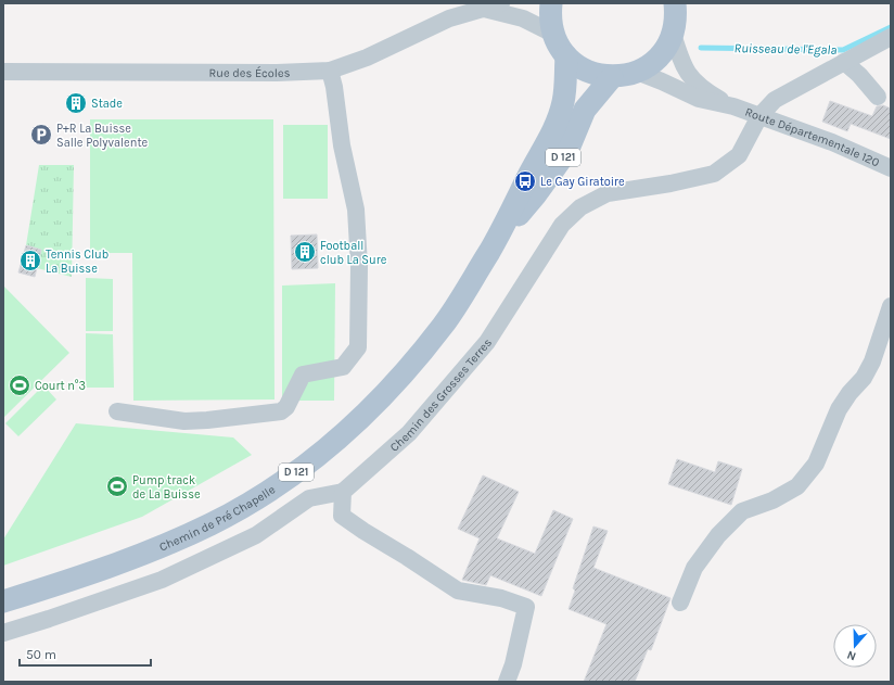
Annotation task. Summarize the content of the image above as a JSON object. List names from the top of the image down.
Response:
{
  "streets": {
    "main road": ["D 121", "Chemin de Pré Chapelle"],
    "street": ["Rue des Écoles", "Route Départementale 120", "Chemin des Grosses Terres"]
  },
  "crossings": [
    ["Route Départementale 120", "Chemin des Grosses Terres"]
  ],
  "water": ["Ruisseau de l'Egala"],
  "places": {
    "building": ["Stade", "Football club La Sure", "Tennis Club La Buisse"],
    "parking": ["P+R La Buisse Salle Polyvalente"],
    "bus stop": ["Le Gay Giratoire"],
    "sports": ["Court n°3", "Pump track de La Buisse"]
  },
  "scale_bar": "50 m",
  "north": "bottom"
}
